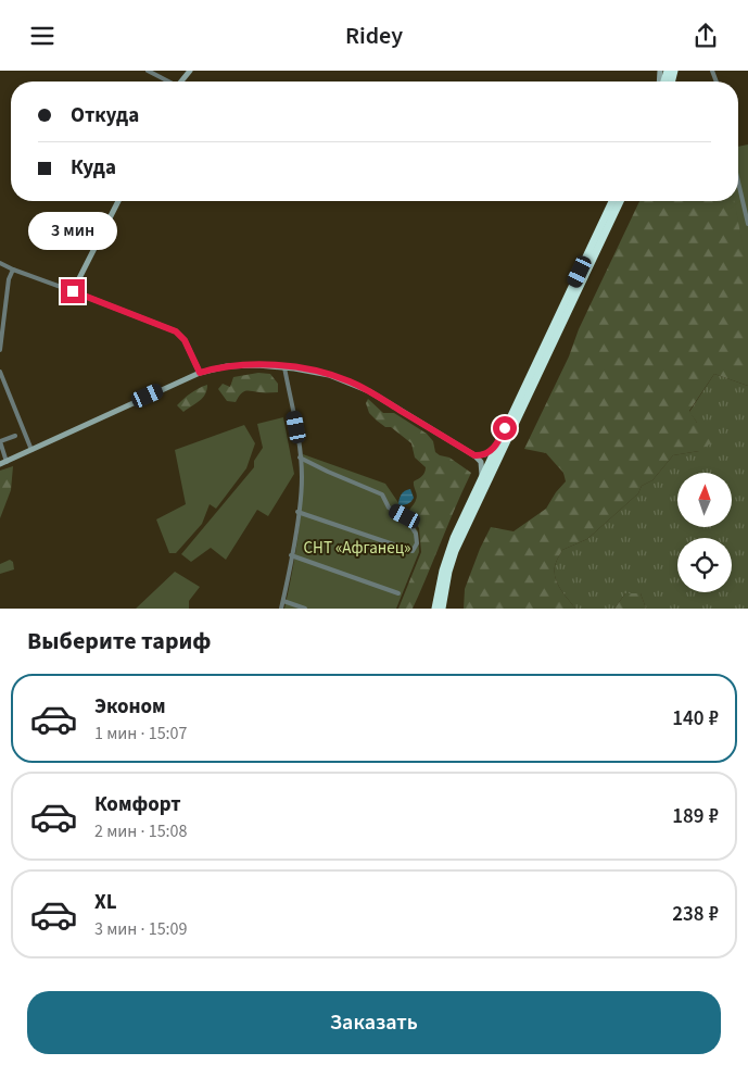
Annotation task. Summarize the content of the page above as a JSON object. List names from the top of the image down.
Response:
{
  "parks": ["СНТ «Афганец»"],
  "north": "top",
  "page": {
    "header": "Ridey",
    "banner": ["Откуда", "Куда"],
    "bubble": "3 мин",
    "heading": "Выберите тариф",
    "list": [
      {
        "name": "Эконом",
        "note": "1 мин · 15:07",
        "value": "140 ₽"
      },
      {
        "name": "Комфорт",
        "note": "2 мин · 15:08",
        "value": "189 ₽"
      },
      {
        "name": "XL",
        "note": "3 мин · 15:09",
        "value": "238 ₽"
      }
    ],
    "buttons": "Заказать"
  }
}
